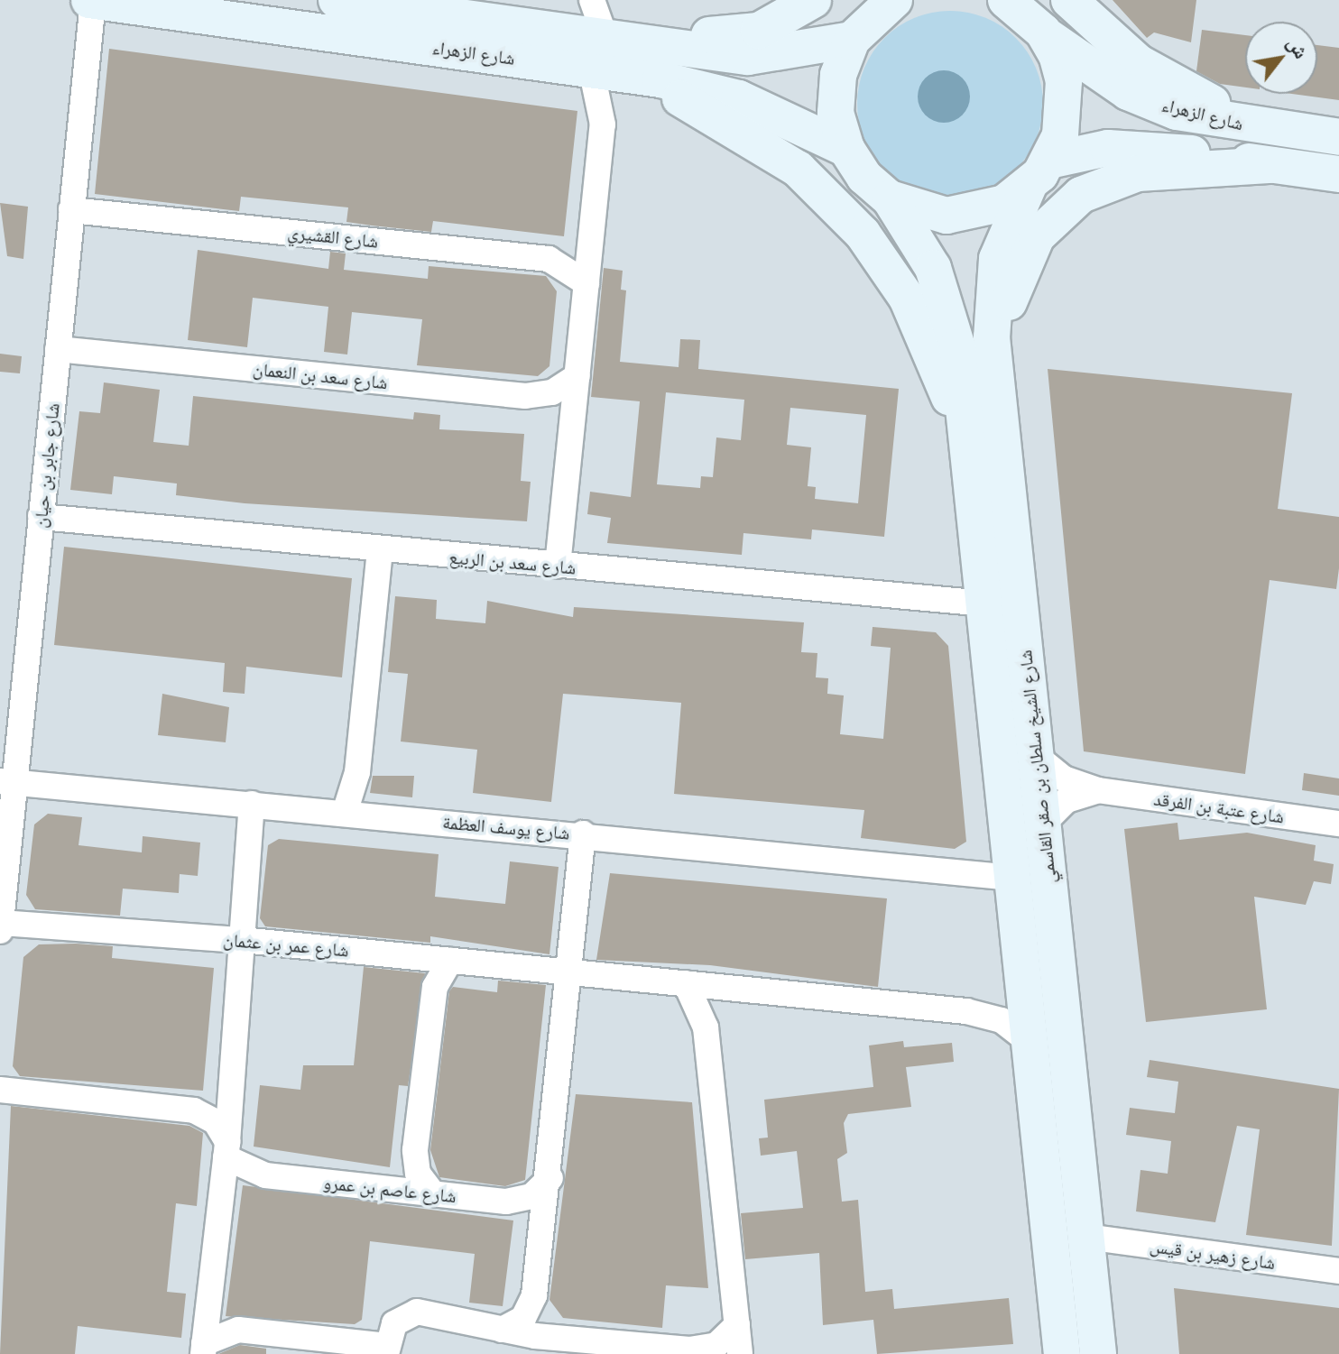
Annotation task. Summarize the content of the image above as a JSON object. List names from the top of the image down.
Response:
{
  "streets": {
    "main road": ["شارع الزهراء", "شارع الشيخ سلطان بن صقر القاسمي"],
    "street": [
      "شارع القشيري",
      "شارع سعد بن النعمان",
      "شارع جابر بن حيان",
      "شارع سعد بن الربيع",
      "شارع عتبة بن الفرقد",
      "شارع يوسف العظمة",
      "شارع عمر بن عثمان",
      "شارع عاصم بن عمرو",
      "شارع زهير بن قيس"
    ]
  },
  "crossings": [
    ["شارع الزهراء", "شارع جابر بن حيان"],
    ["شارع الزهراء", "شارع الشيخ سلطان بن صقر القاسمي"],
    ["شارع القشيري", "شارع جابر بن حيان"],
    ["شارع سعد بن النعمان", "شارع جابر بن حيان"],
    ["شارع جابر بن حيان", "شارع سعد بن الربيع"],
    ["شارع جابر بن حيان", "شارع يوسف العظمة"],
    ["شارع جابر بن حيان", "شارع عمر بن عثمان"],
    ["شارع سعد بن الربيع", "شارع الشيخ سلطان بن صقر القاسمي"],
    ["شارع الشيخ سلطان بن صقر القاسمي", "شارع عتبة بن الفرقد"],
    ["شارع الشيخ سلطان بن صقر القاسمي", "شارع يوسف العظمة"],
    ["شارع الشيخ سلطان بن صقر القاسمي", "شارع عمر بن عثمان"],
    ["شارع الشيخ سلطان بن صقر القاسمي", "شارع زهير بن قيس"]
  ],
  "north": "top right"
}
